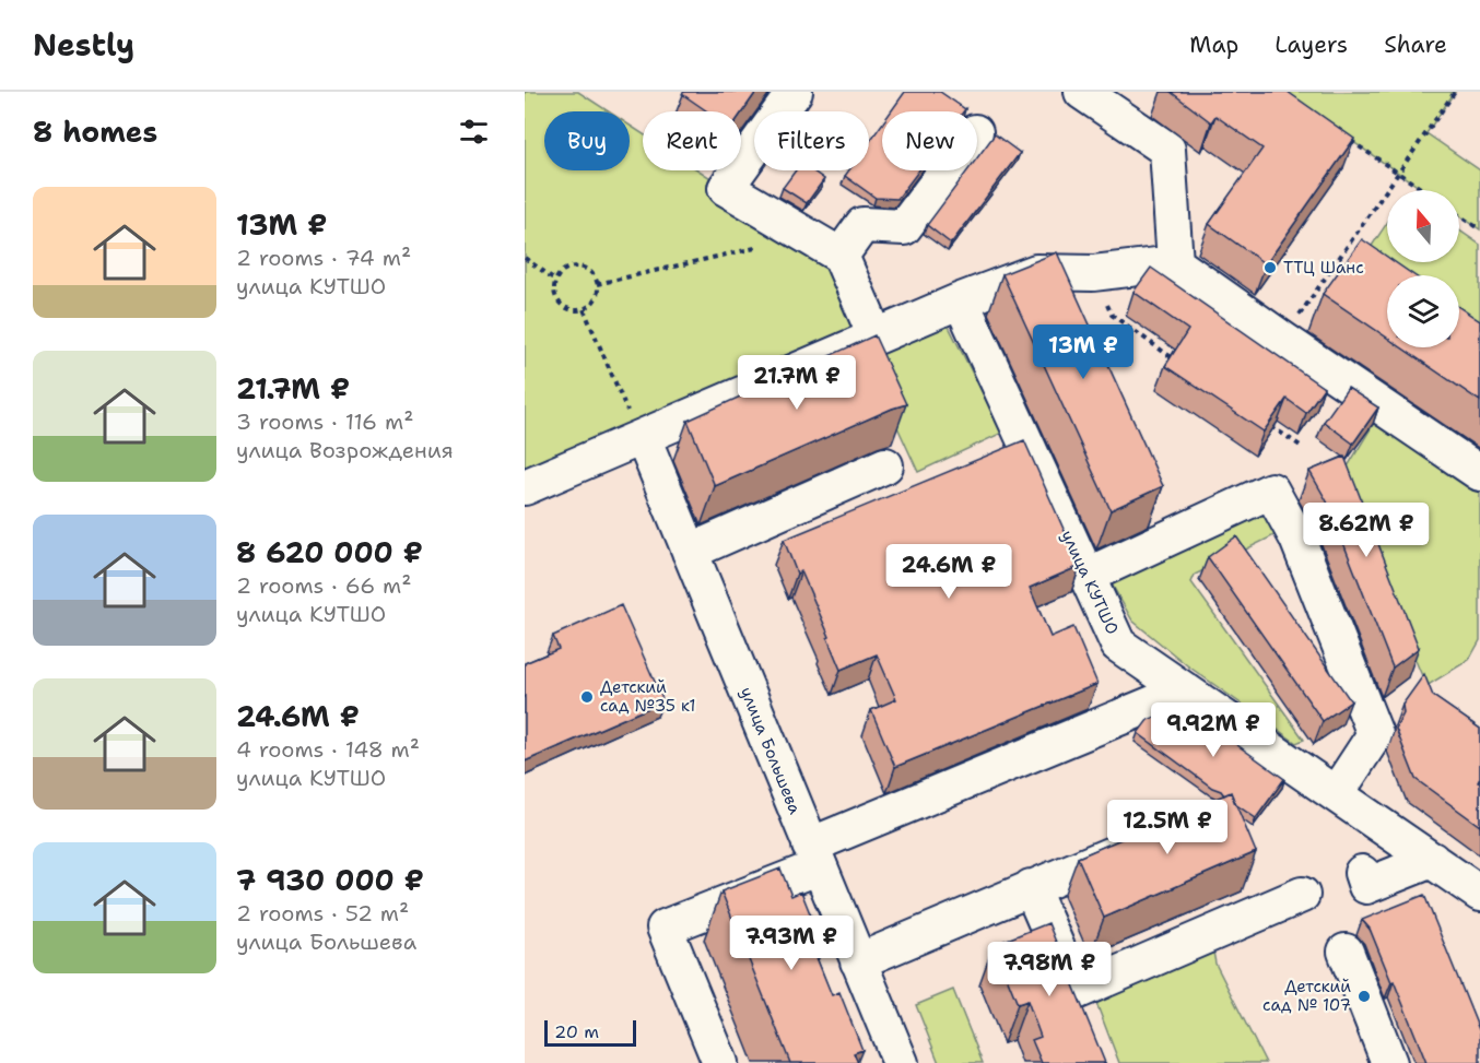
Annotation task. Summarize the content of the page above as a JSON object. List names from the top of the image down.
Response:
{
  "streets": {
    "street": ["улица КУТШО", "улица Большева"]
  },
  "places": ["ТТЦ Шанс", "Детский сад №35 к1", "Детский сад № 107"],
  "scale_bar": "20 m",
  "north": "top",
  "page": {
    "header": "Nestly",
    "nav": ["Map", "Layers", "Share"],
    "heading": "8 homes",
    "chip": [
      "Buy",
      "Rent",
      "Filters",
      "New"
    ],
    "list": [
      {
        "name": "13M ₽",
        "note": "2 rooms · 74 m² · улица КУТШО"
      },
      {
        "name": "21.7M ₽",
        "note": "3 rooms · 116 m² · улица Возрождения"
      },
      {
        "name": "8 620 000 ₽",
        "note": "2 rooms · 66 m² · улица КУТШО"
      },
      {
        "name": "24.6M ₽",
        "note": "4 rooms · 148 m² · улица КУТШО"
      },
      {
        "name": "7 930 000 ₽",
        "note": "2 rooms · 52 m² · улица Большева"
      }
    ],
    "price": [
      "13M ₽",
      "21.7M ₽",
      "8.62M ₽",
      "24.6M ₽",
      "9.92M ₽",
      "12.5M ₽",
      "7.93M ₽",
      "7.98M ₽"
    ],
    "scale": "20 m"
  }
}
